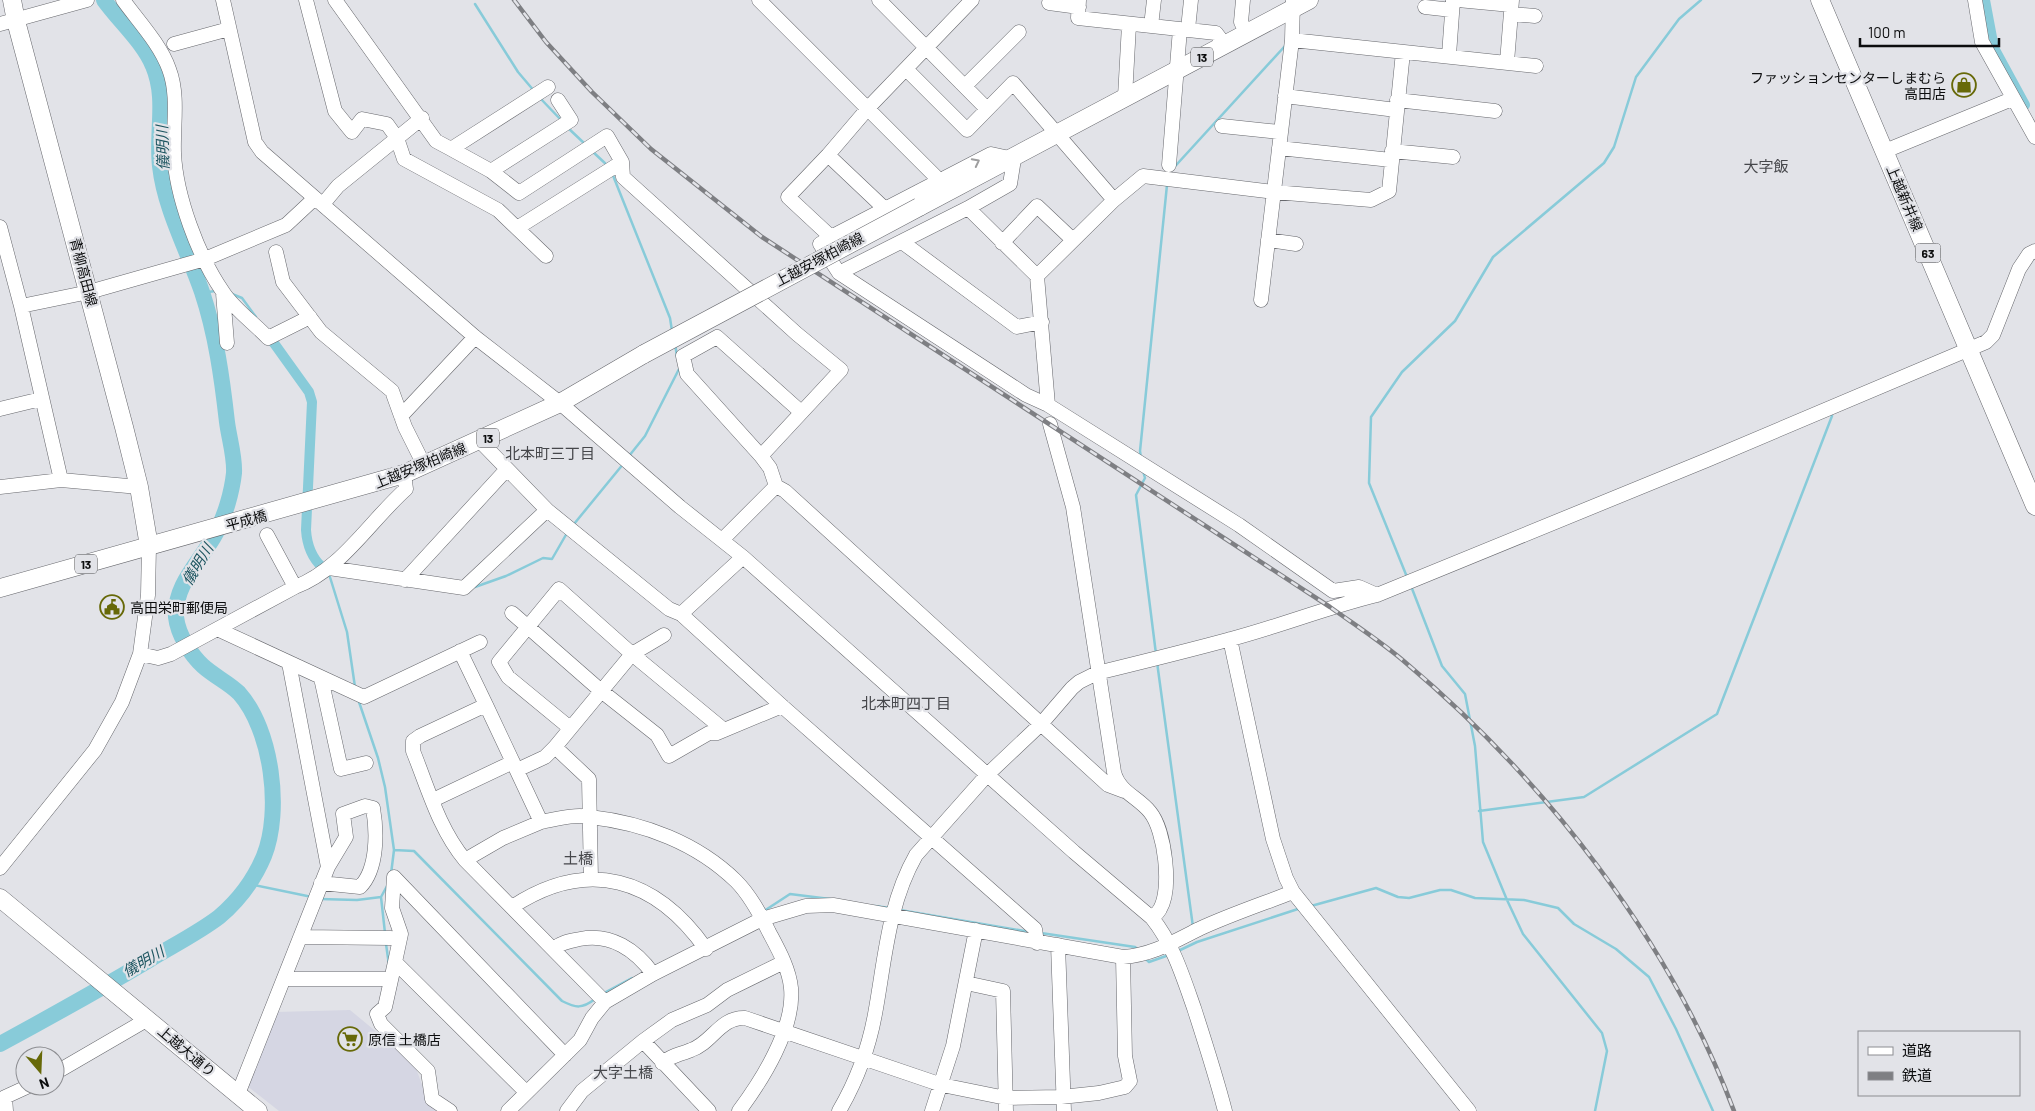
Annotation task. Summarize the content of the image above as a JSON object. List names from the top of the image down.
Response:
{
  "streets": {
    "main road": [
      "13",
      "上越新井線",
      "63",
      "上越安塚柏崎線",
      "青柳高田線",
      "平成橋",
      "上越大通り"
    ]
  },
  "crossings": [
    ["13", "青柳高田線"],
    ["13", "平成橋"],
    ["上越安塚柏崎線", "平成橋"],
    ["青柳高田線", "平成橋"]
  ],
  "districts": [
    "大字飯",
    "北本町三丁目",
    "北本町四丁目",
    "土橋",
    "大字土橋"
  ],
  "water": ["儀明川"],
  "places": {
    "shop": ["ファッションセンターしまむら 高田店"],
    "public building": ["高田栄町郵便局"],
    "supermarket": ["原信 土橋店"]
  },
  "legend": ["道路", "鉄道"],
  "scale_bar": "100 m",
  "north": "bottom"
}
